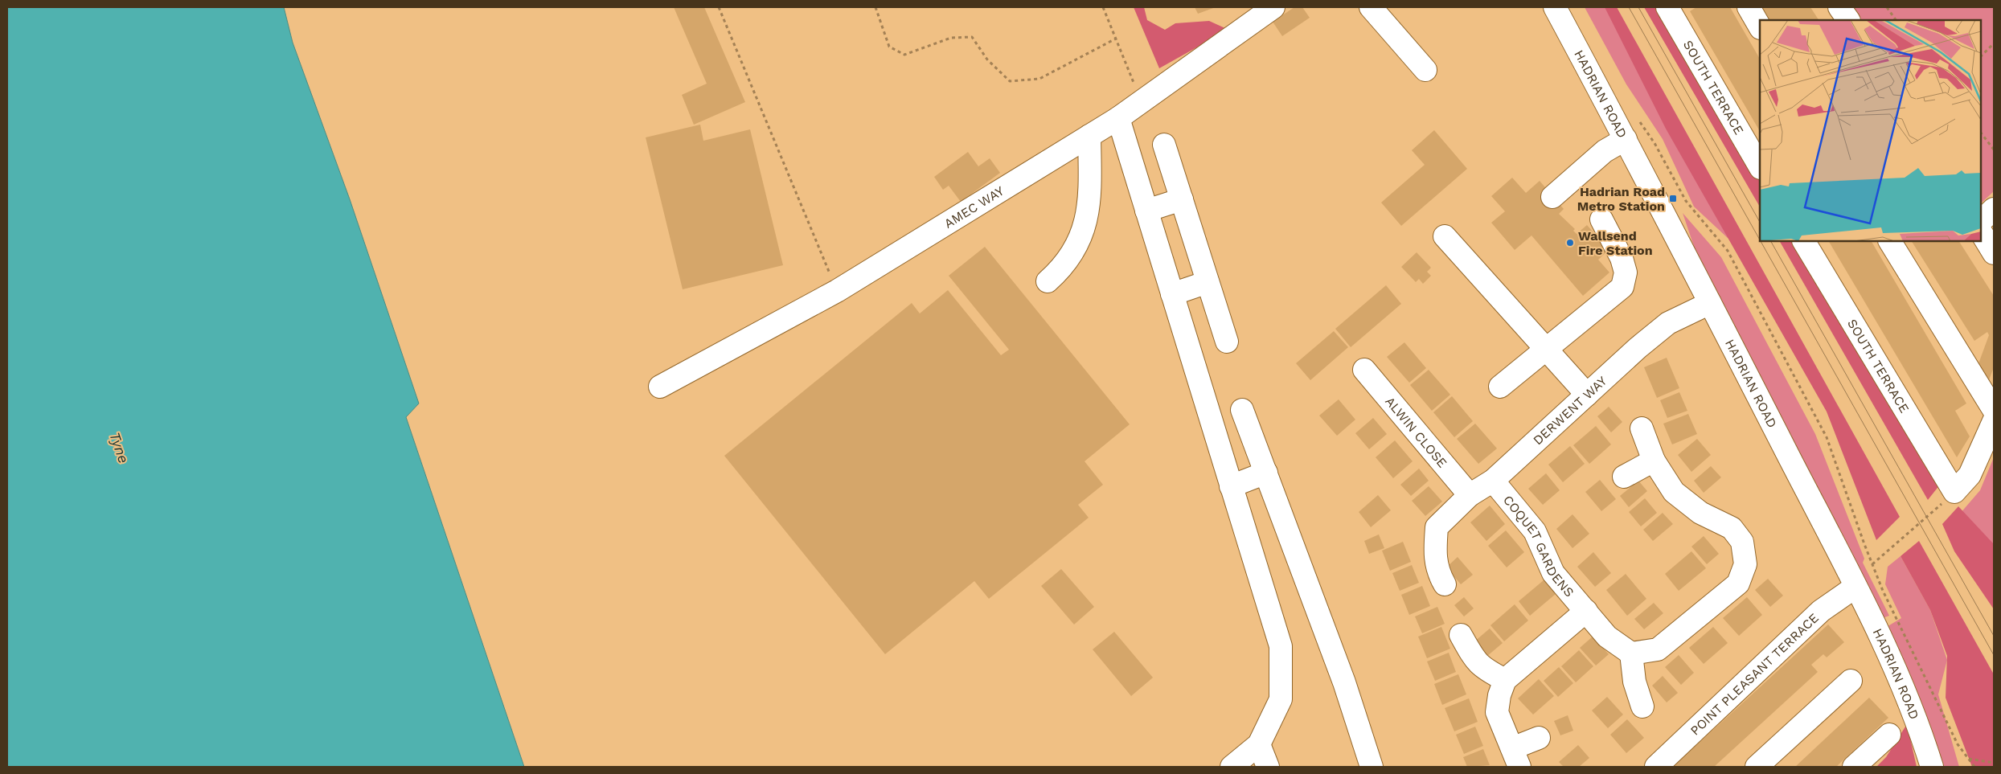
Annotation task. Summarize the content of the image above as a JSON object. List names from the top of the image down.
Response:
{
  "streets": {
    "street": [
      "SOUTH TERRACE",
      "HADRIAN ROAD",
      "AMEC WAY",
      "DERWENT WAY",
      "ALWIN CLOSE",
      "COQUET GARDENS",
      "POINT PLEASANT TERRACE"
    ]
  },
  "crossings": [
    ["HADRIAN ROAD", "DERWENT WAY"],
    ["HADRIAN ROAD", "POINT PLEASANT TERRACE"],
    ["DERWENT WAY", "ALWIN CLOSE"],
    ["DERWENT WAY", "COQUET GARDENS"]
  ],
  "water": ["Tyne"],
  "places": {
    "transit": ["Hadrian Road Metro Station"],
    "other": ["Wallsend Fire Station"]
  }
}
